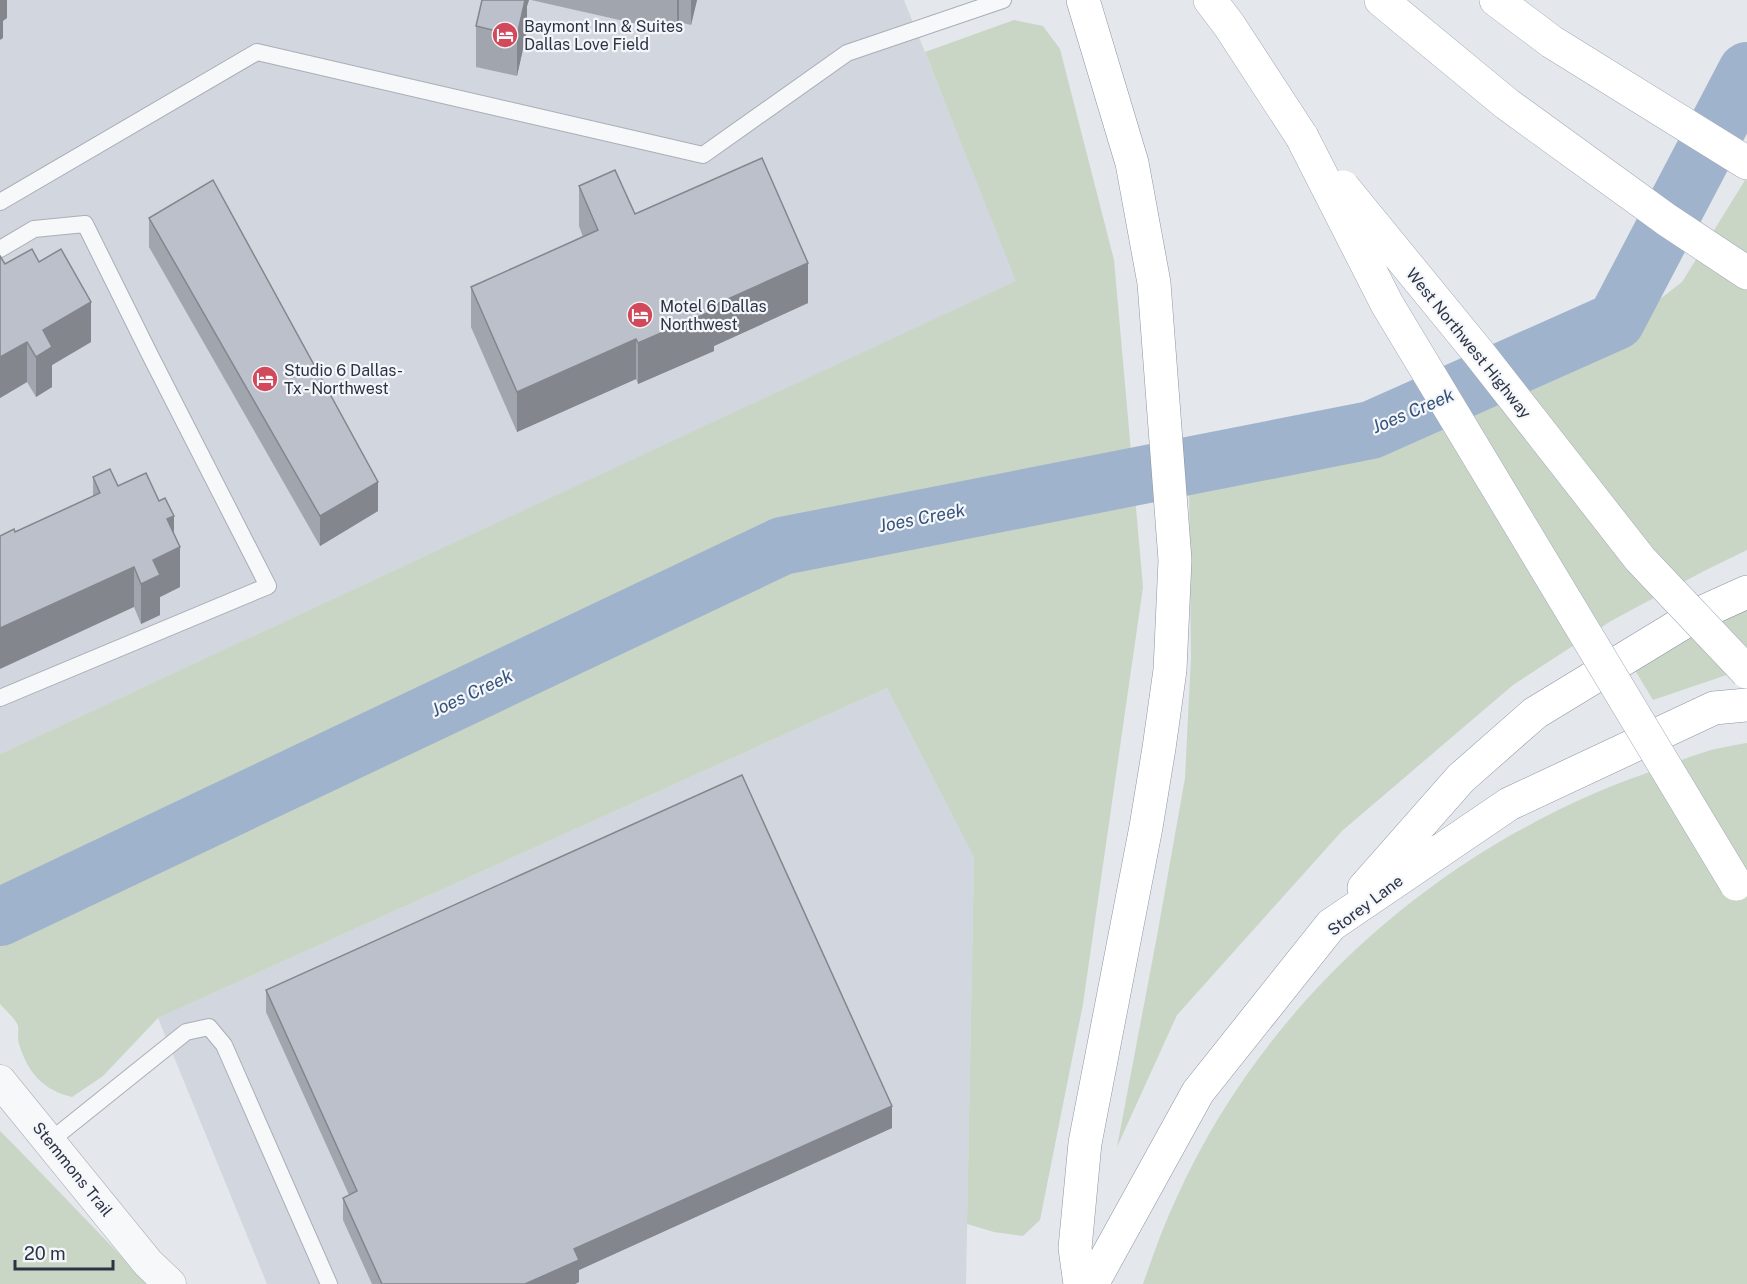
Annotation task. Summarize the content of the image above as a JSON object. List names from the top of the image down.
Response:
{
  "streets": {
    "main road": ["West Northwest Highway", "Storey Lane"],
    "street": ["Stemmons Trail"]
  },
  "water": ["Joes Creek"],
  "places": {
    "hotel": ["Baymont Inn & Suites Dallas Love Field", "Motel 6 Dallas Northwest", "Studio 6 Dallas- Tx - Northwest"]
  },
  "scale_bar": "20 m"
}
